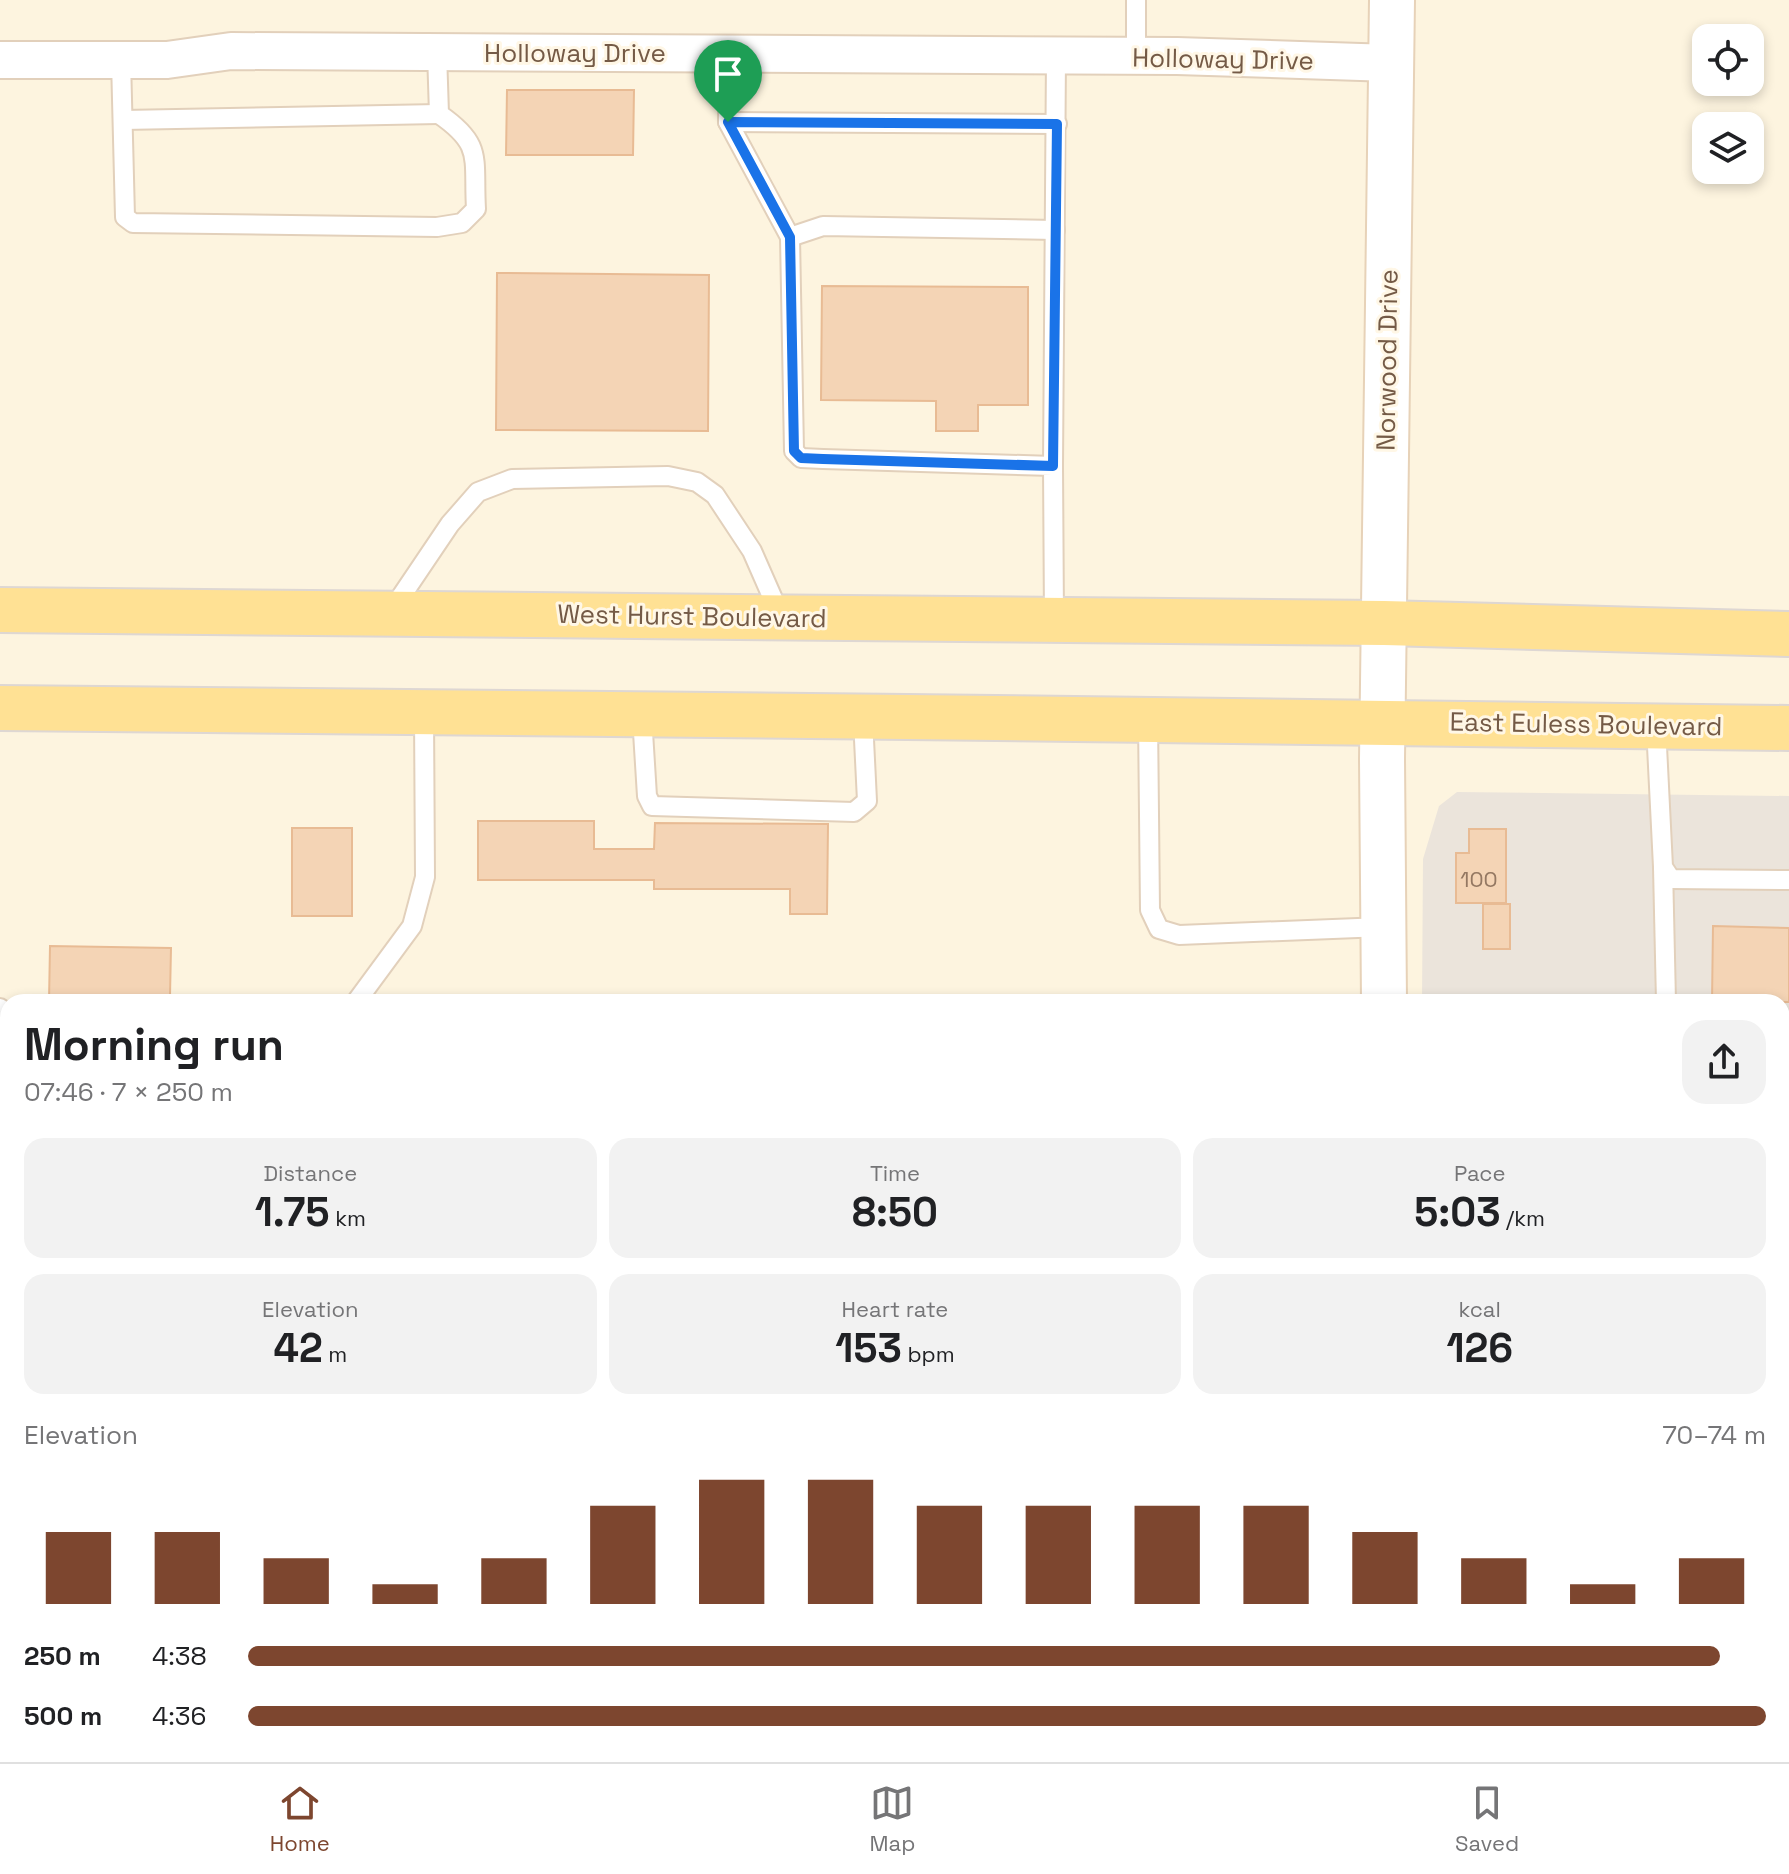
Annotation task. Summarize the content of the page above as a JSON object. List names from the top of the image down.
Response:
{
  "streets": {
    "main road": ["Norwood Drive", "West Hurst Boulevard", "East Euless Boulevard"],
    "street": ["Holloway Drive"]
  },
  "crossings": [
    ["Holloway Drive", "Norwood Drive"],
    ["Norwood Drive", "West Hurst Boulevard"],
    ["Norwood Drive", "East Euless Boulevard"]
  ],
  "house_numbers": ["100"],
  "page": {
    "heading": ["Morning run", "07:46 · 7 × 250 m"],
    "stats": [
      ["Distance", "1.75 km"],
      ["Time", "8:50"],
      ["Pace", "5:03 /km"],
      ["Elevation", "42 m"],
      ["Heart rate", "153 bpm"],
      ["kcal", "126"]
    ],
    "chart": ["Elevation", "70–74 m"],
    "list": [
      {
        "name": "250 m",
        "note": "4:38"
      },
      {
        "name": "500 m",
        "note": "4:36"
      }
    ],
    "tabs": ["Home", "Map", "Saved"]
  }
}
